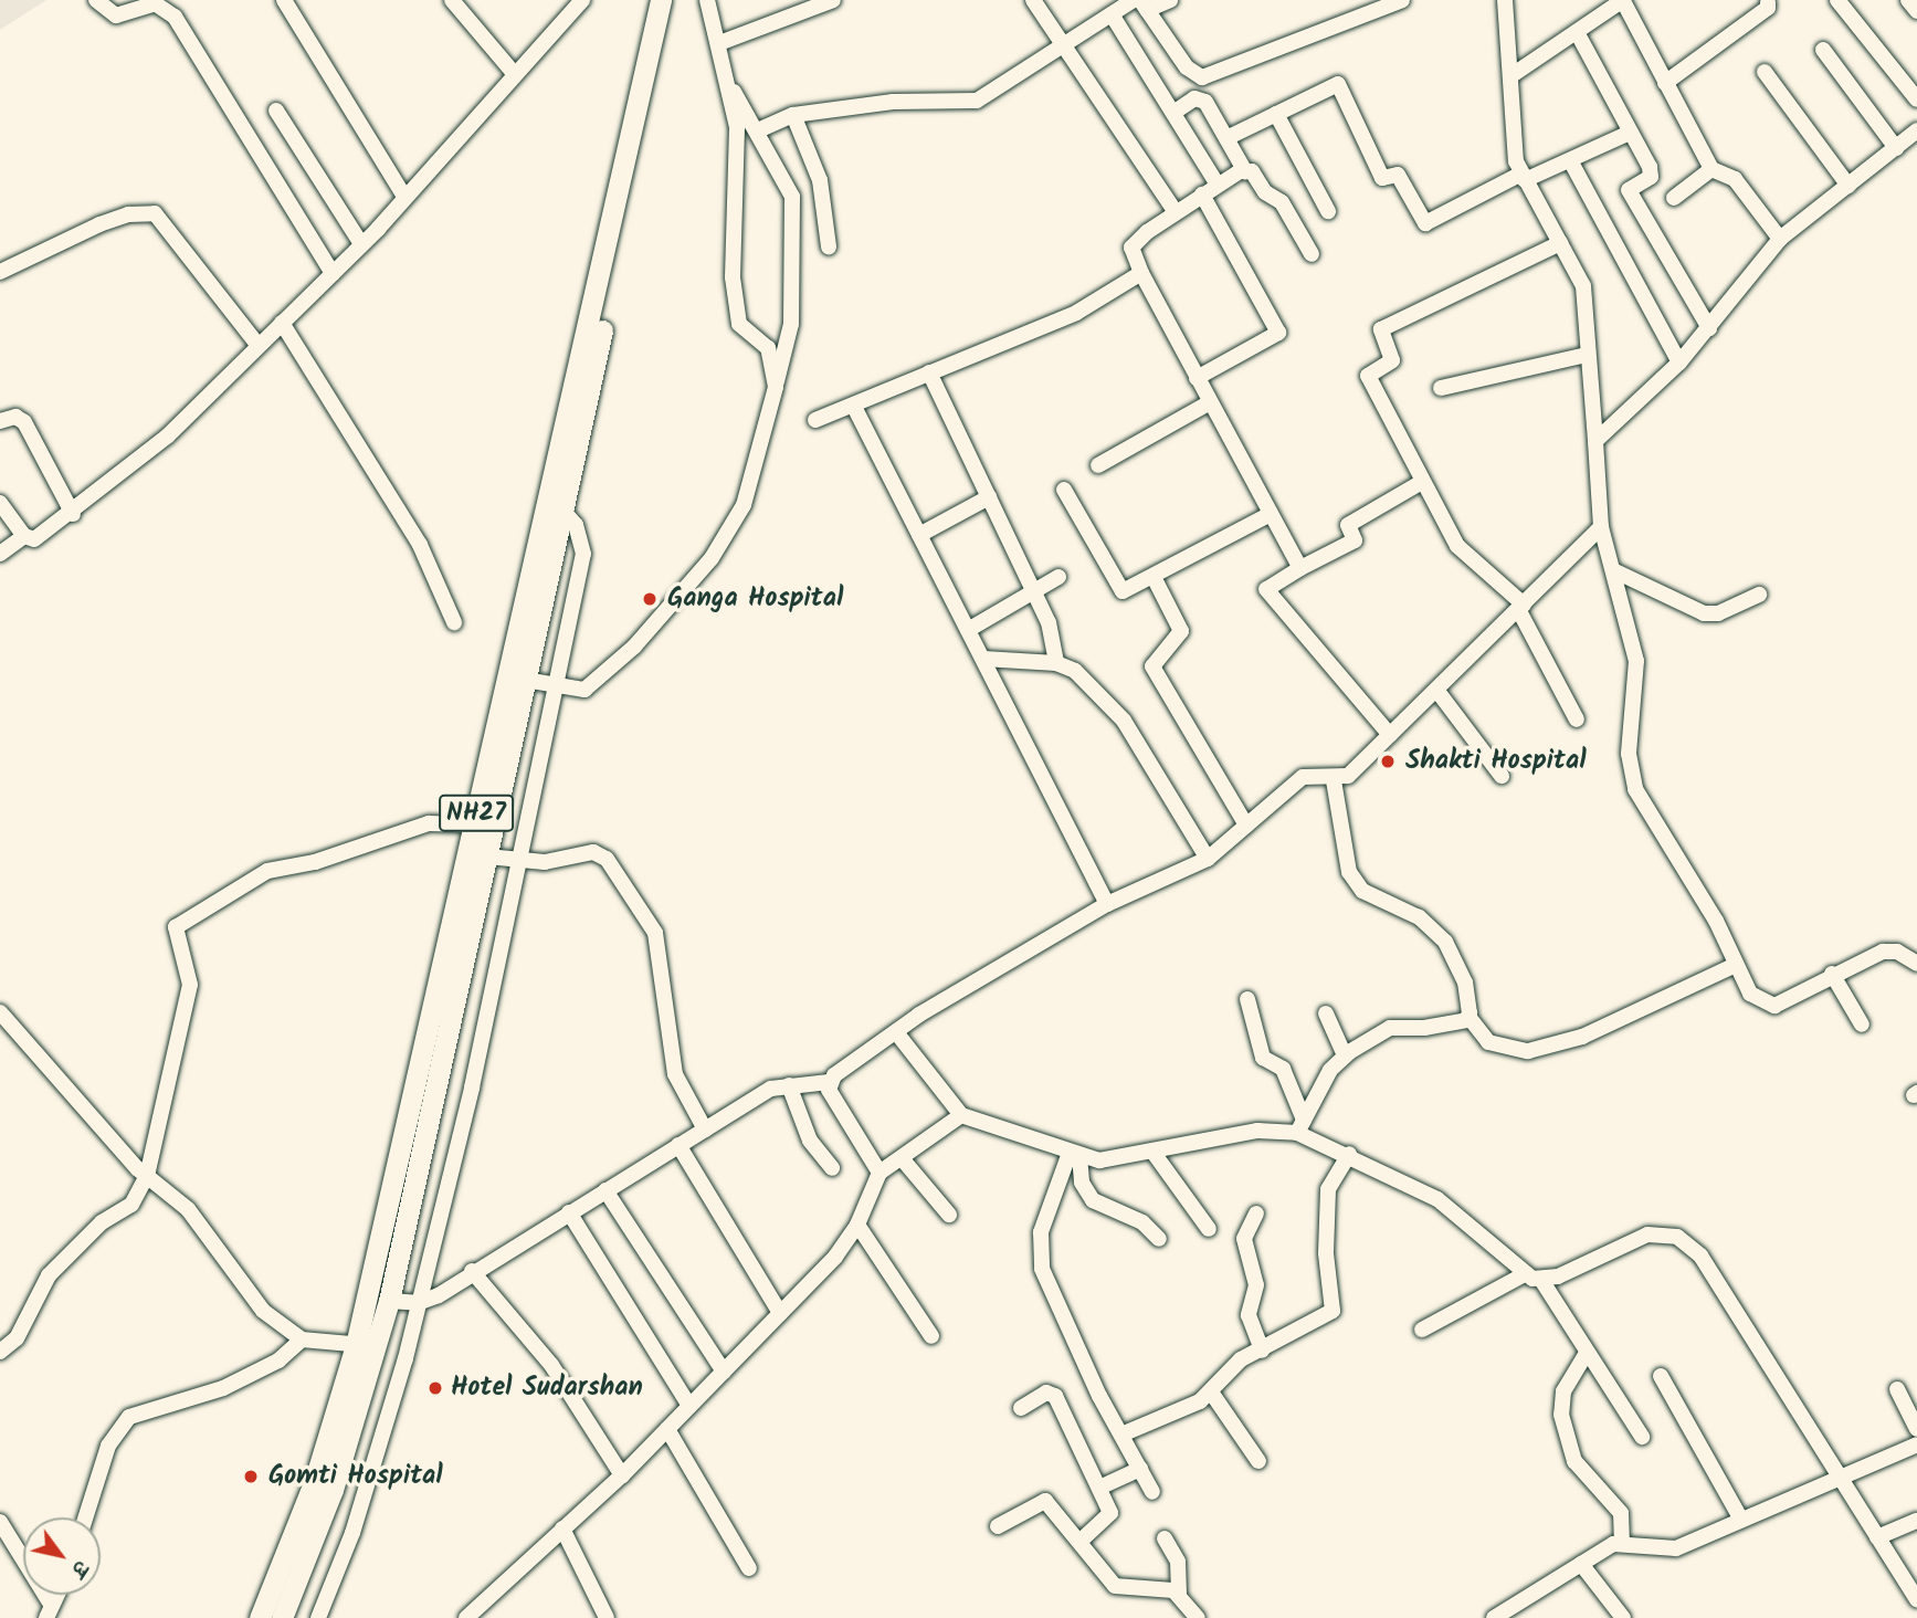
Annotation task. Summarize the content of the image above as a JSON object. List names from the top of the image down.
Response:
{
  "streets": {
    "highway": ["NH27"]
  },
  "places": [
    "Ganga Hospital",
    "Shakti Hospital",
    "Hotel Sudarshan",
    "Gomti Hospital"
  ],
  "north": "bottom right"
}
